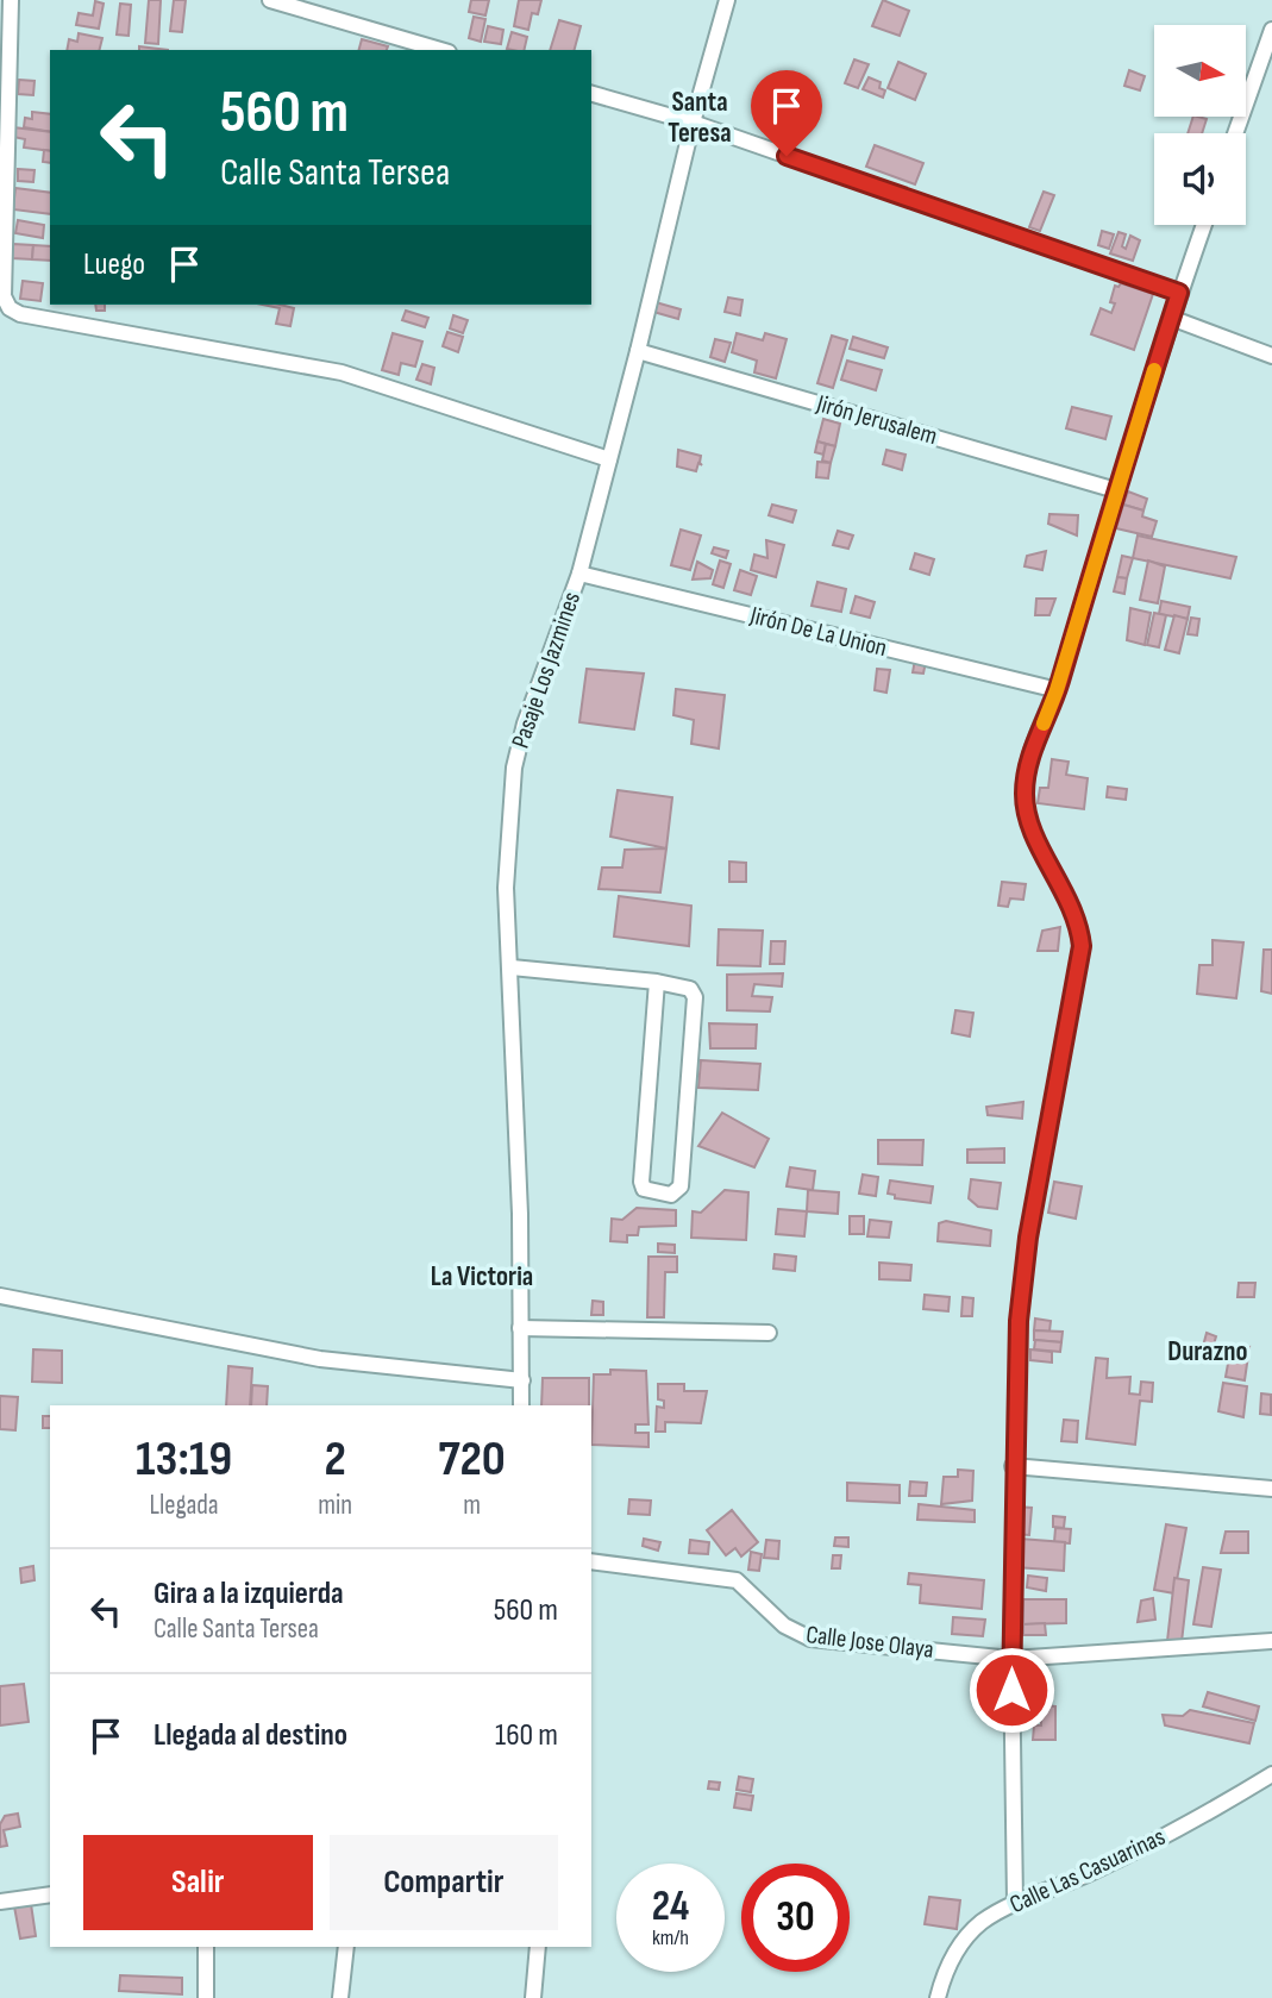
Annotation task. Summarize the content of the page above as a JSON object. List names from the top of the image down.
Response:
{
  "streets": {
    "street": [
      "Jirón Jerusalem",
      "Jirón De La Union",
      "Pasaje Los Jazmines",
      "Calle Jose Olaya",
      "Calle Las Casuarinas"
    ]
  },
  "crossings": [
    ["Jirón Jerusalem", "Pasaje Los Jazmines"],
    ["Jirón De La Union", "Pasaje Los Jazmines"]
  ],
  "districts": ["Santa Teresa", "La Victoria", "Durazno"],
  "north": "right",
  "page": {
    "turn": ["560 m", "Calle Santa Tersea"],
    "then": "Luego",
    "eta": [
      "13:19",
      "Llegada",
      "2",
      "min",
      "720",
      "m"
    ],
    "list": [
      {
        "name": "Gira a la izquierda",
        "note": "Calle Santa Tersea",
        "value": "560 m"
      },
      {
        "name": "Llegada al destino",
        "value": "160 m"
      }
    ],
    "buttons": ["Salir", "Compartir"],
    "speed": "24 km/h",
    "limit": "30"
  }
}
